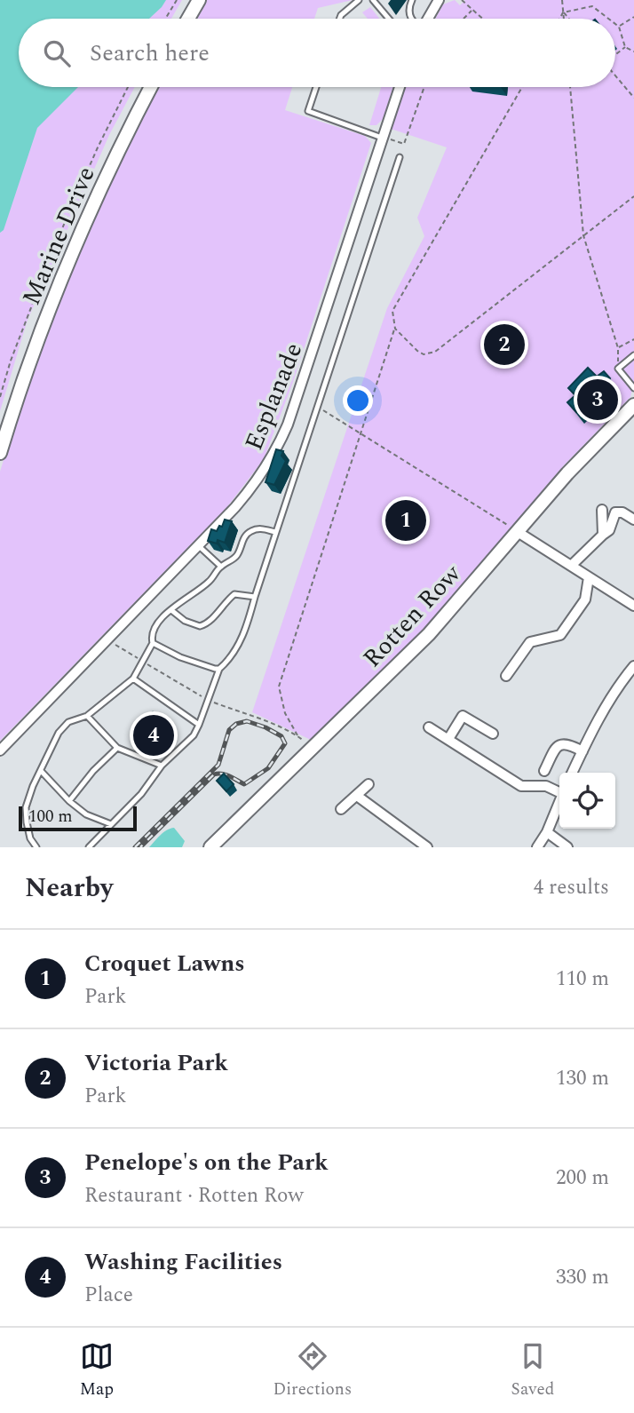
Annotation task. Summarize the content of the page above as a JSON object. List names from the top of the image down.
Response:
{
  "streets": {
    "street": ["Marine Drive", "Esplanade", "Rotten Row"]
  },
  "scale_bar": "100 m",
  "page": {
    "search": "Search here",
    "pins": [
      "2",
      "3",
      "1",
      "4"
    ],
    "scale": "100 m",
    "heading": ["Nearby", "4 results"],
    "list": [
      {
        "mark": "1",
        "name": "Croquet Lawns",
        "note": "Park",
        "value": "110 m"
      },
      {
        "mark": "2",
        "name": "Victoria Park",
        "note": "Park",
        "value": "130 m"
      },
      {
        "mark": "3",
        "name": "Penelope's on the Park",
        "note": "Restaurant · Rotten Row",
        "value": "200 m"
      },
      {
        "mark": "4",
        "name": "Washing Facilities",
        "note": "Place",
        "value": "330 m"
      }
    ],
    "nav": ["Map", "Directions", "Saved"]
  }
}
